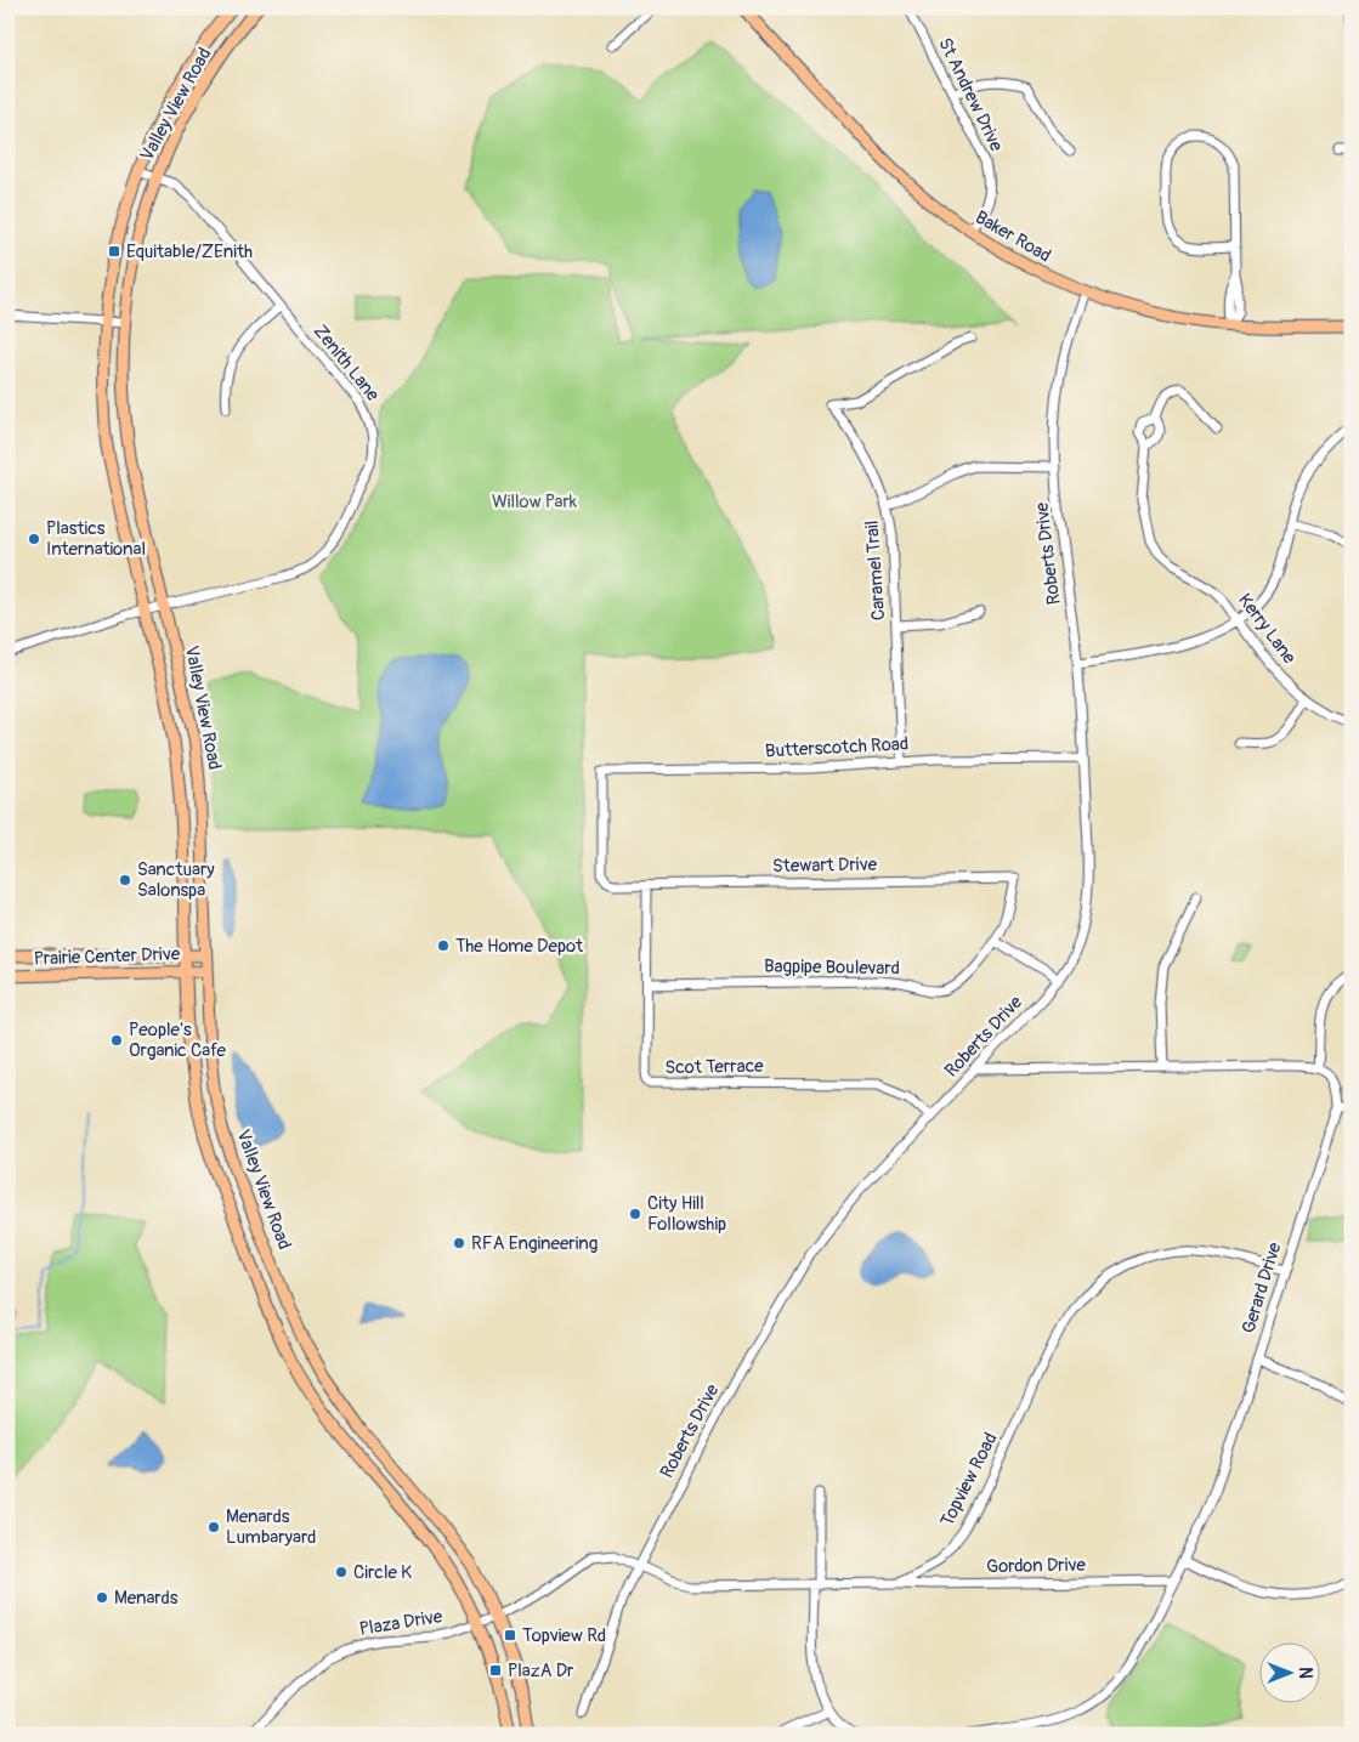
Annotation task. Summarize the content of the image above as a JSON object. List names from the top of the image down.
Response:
{
  "streets": {
    "main road": ["Valley View Road", "Baker Road", "Prairie Center Drive"],
    "street": [
      "St Andrew Drive",
      "Zenith Lane",
      "Roberts Drive",
      "Caramel Trail",
      "Kerry Lane",
      "Butterscotch Road",
      "Stewart Drive",
      "Bagpipe Boulevard",
      "Scot Terrace",
      "Gerard Drive",
      "Topview Road",
      "Gordon Drive",
      "Plaza Drive"
    ]
  },
  "crossings": [
    ["St Andrew Drive", "Baker Road"],
    ["Valley View Road", "Zenith Lane"],
    ["Valley View Road", "Prairie Center Drive"],
    ["Valley View Road", "Topview Road"],
    ["Valley View Road", "Plaza Drive"],
    ["Baker Road", "Roberts Drive"],
    ["Roberts Drive", "Butterscotch Road"],
    ["Roberts Drive", "Scot Terrace"],
    ["Roberts Drive", "Topview Road"],
    ["Caramel Trail", "Butterscotch Road"],
    ["Butterscotch Road", "Stewart Drive"],
    ["Stewart Drive", "Bagpipe Boulevard"],
    ["Stewart Drive", "Scot Terrace"],
    ["Bagpipe Boulevard", "Scot Terrace"],
    ["Gerard Drive", "Topview Road"],
    ["Gerard Drive", "Gordon Drive"],
    ["Topview Road", "Gordon Drive"],
    ["Topview Road", "Plaza Drive"]
  ],
  "parks": ["Willow Park"],
  "places": {
    "transit": ["Equitable/ZEnith", "Topview Rd", "PlazA Dr"],
    "other": [
      "Plastics International",
      "Sanctuary Salonspa",
      "The Home Depot",
      "People's Organic Cafe",
      "City Hill Followship",
      "RFA Engineering",
      "Menards Lumbaryard",
      "Circle K",
      "Menards"
    ]
  },
  "north": "right"
}
